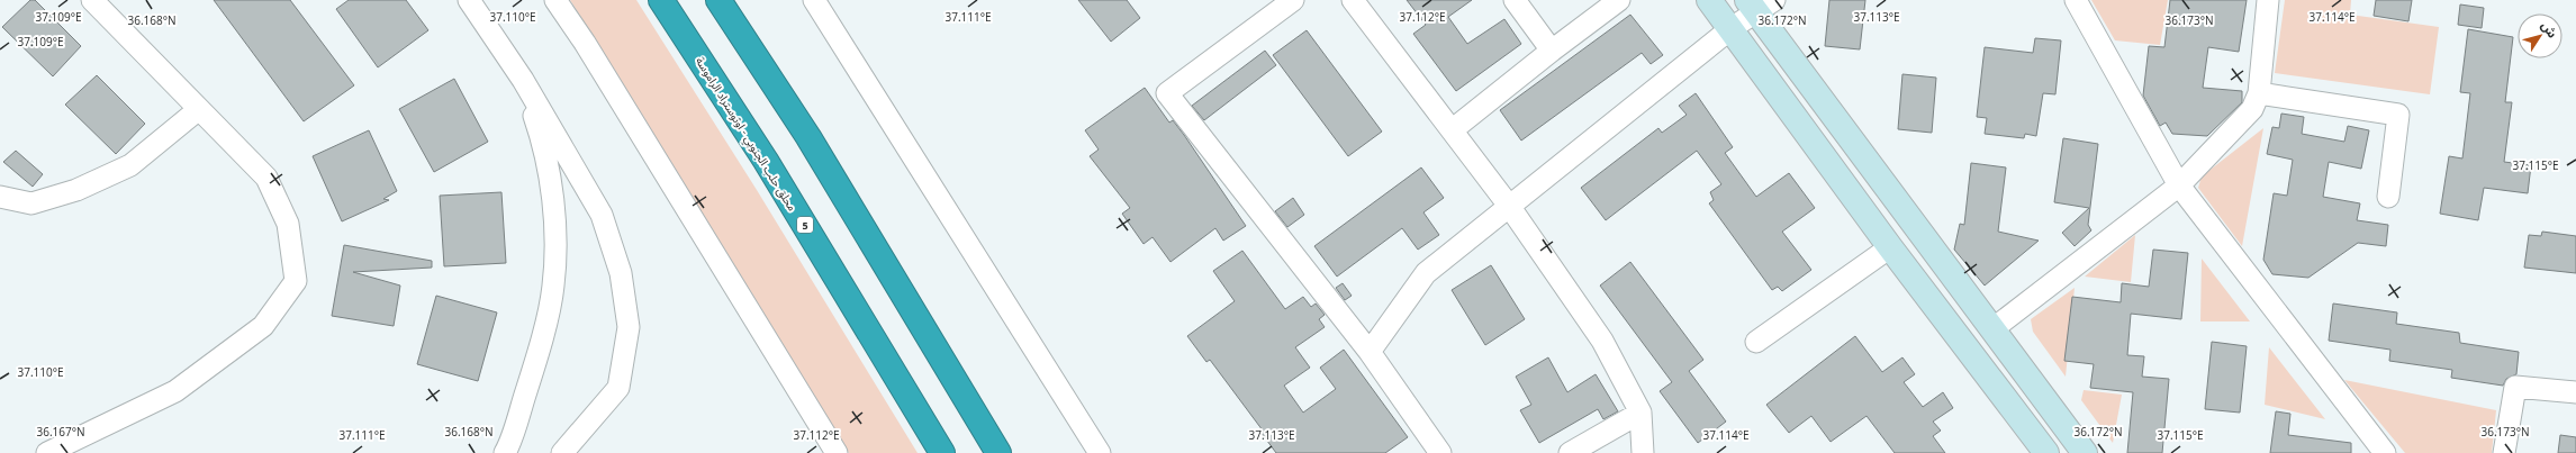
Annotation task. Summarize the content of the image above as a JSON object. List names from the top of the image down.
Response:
{
  "streets": {
    "highway": ["محلق حلب الجنوبي - اوتوستراد الراموسة", "5"]
  },
  "north": "top right",
  "coordinates": [
    "37.111°E",
    "37.113°E",
    "37.114°E",
    "37.109°E",
    "37.110°E",
    "37.112°E",
    "36.168°N",
    "36.172°N",
    "36.173°N",
    "37.115°E",
    "36.167°N"
  ]
}
